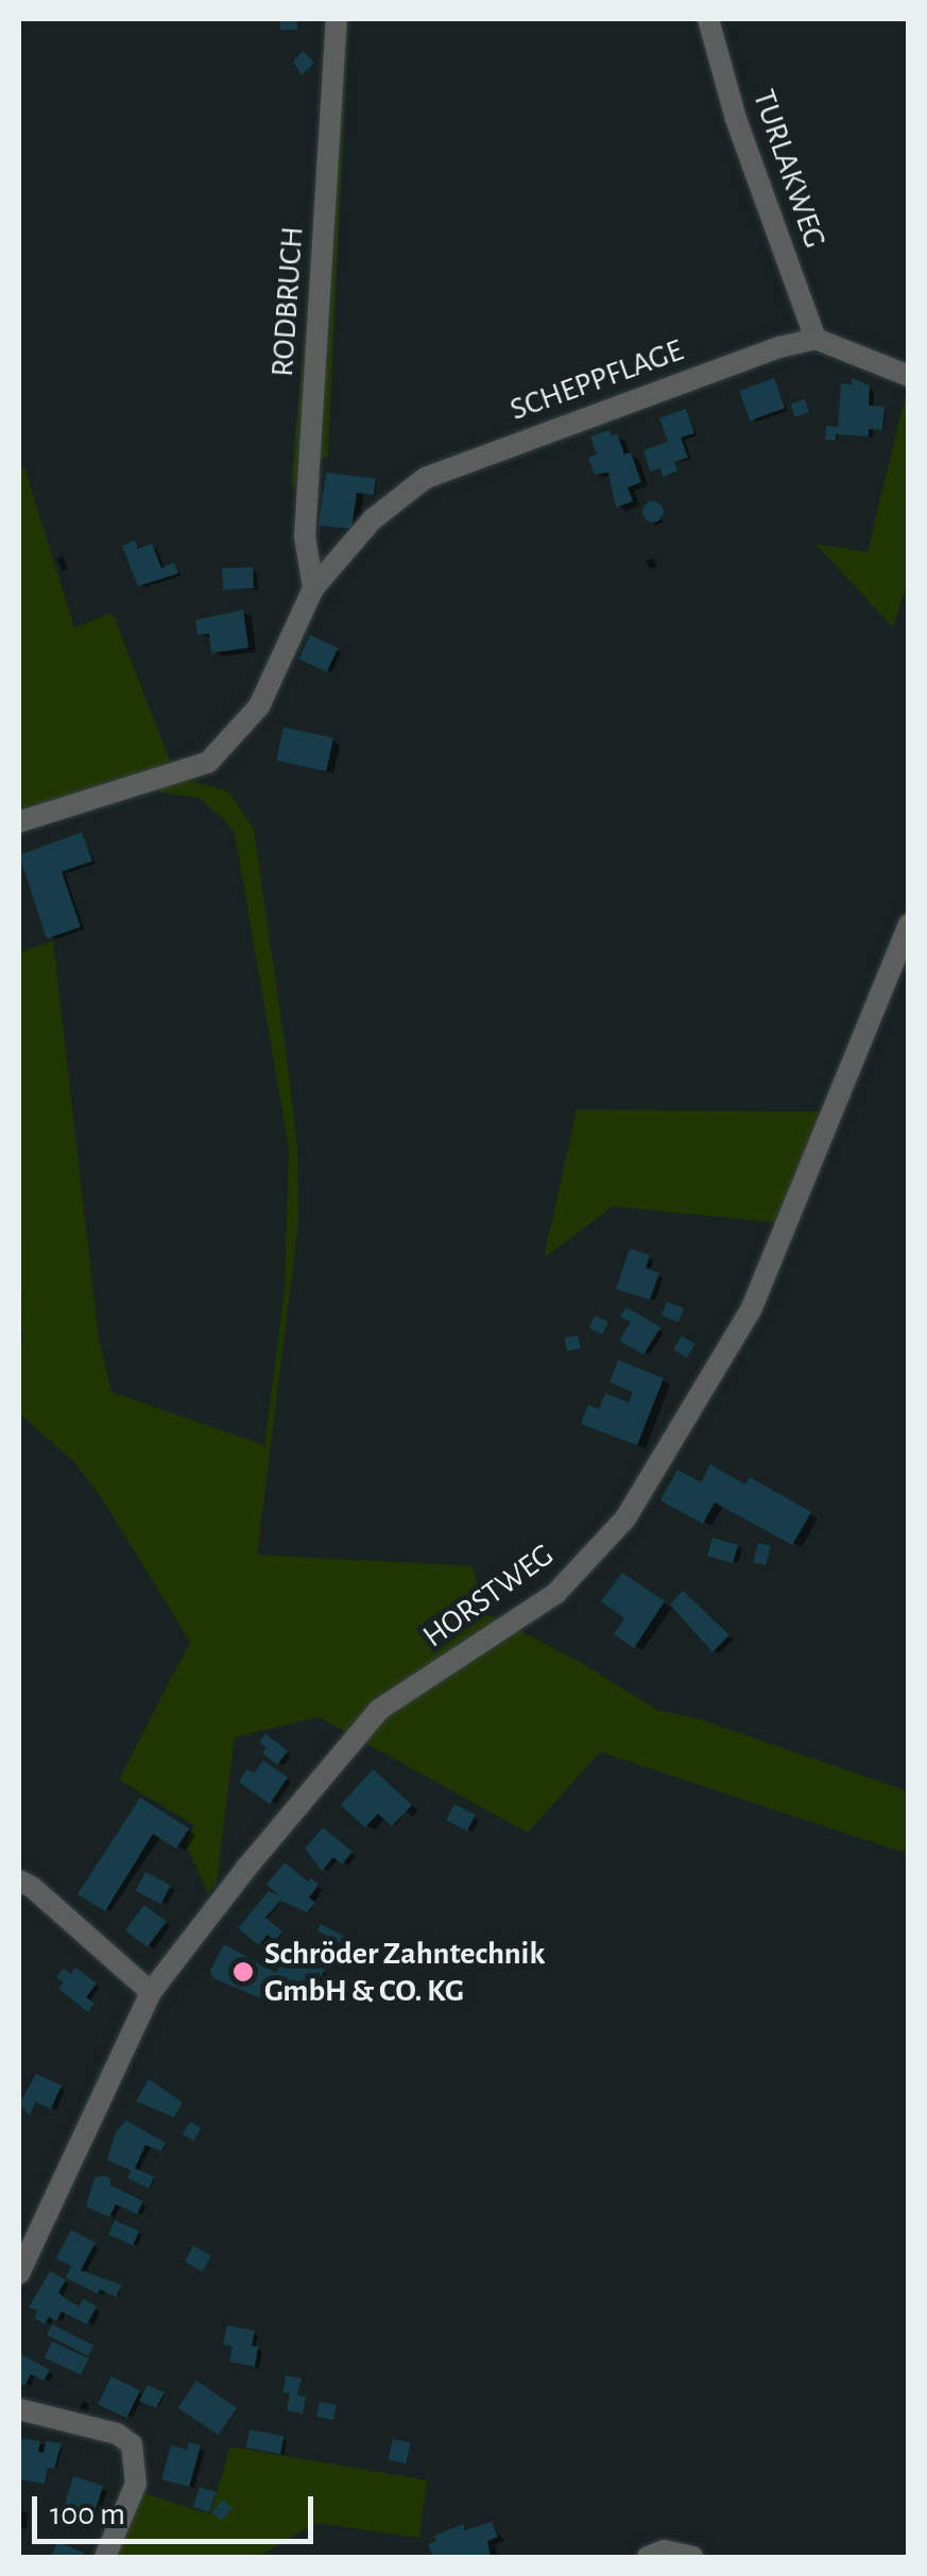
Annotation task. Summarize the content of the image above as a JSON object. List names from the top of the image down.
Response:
{
  "streets": {
    "street": [
      "TURLAKWEG",
      "RODBRUCH",
      "SCHEPPFLAGE",
      "HORSTWEG"
    ]
  },
  "crossings": [
    ["TURLAKWEG", "SCHEPPFLAGE"],
    ["RODBRUCH", "SCHEPPFLAGE"]
  ],
  "places": ["Schröder Zahntechnik GmbH & CO. KG"],
  "scale_bar": "100 m"
}
